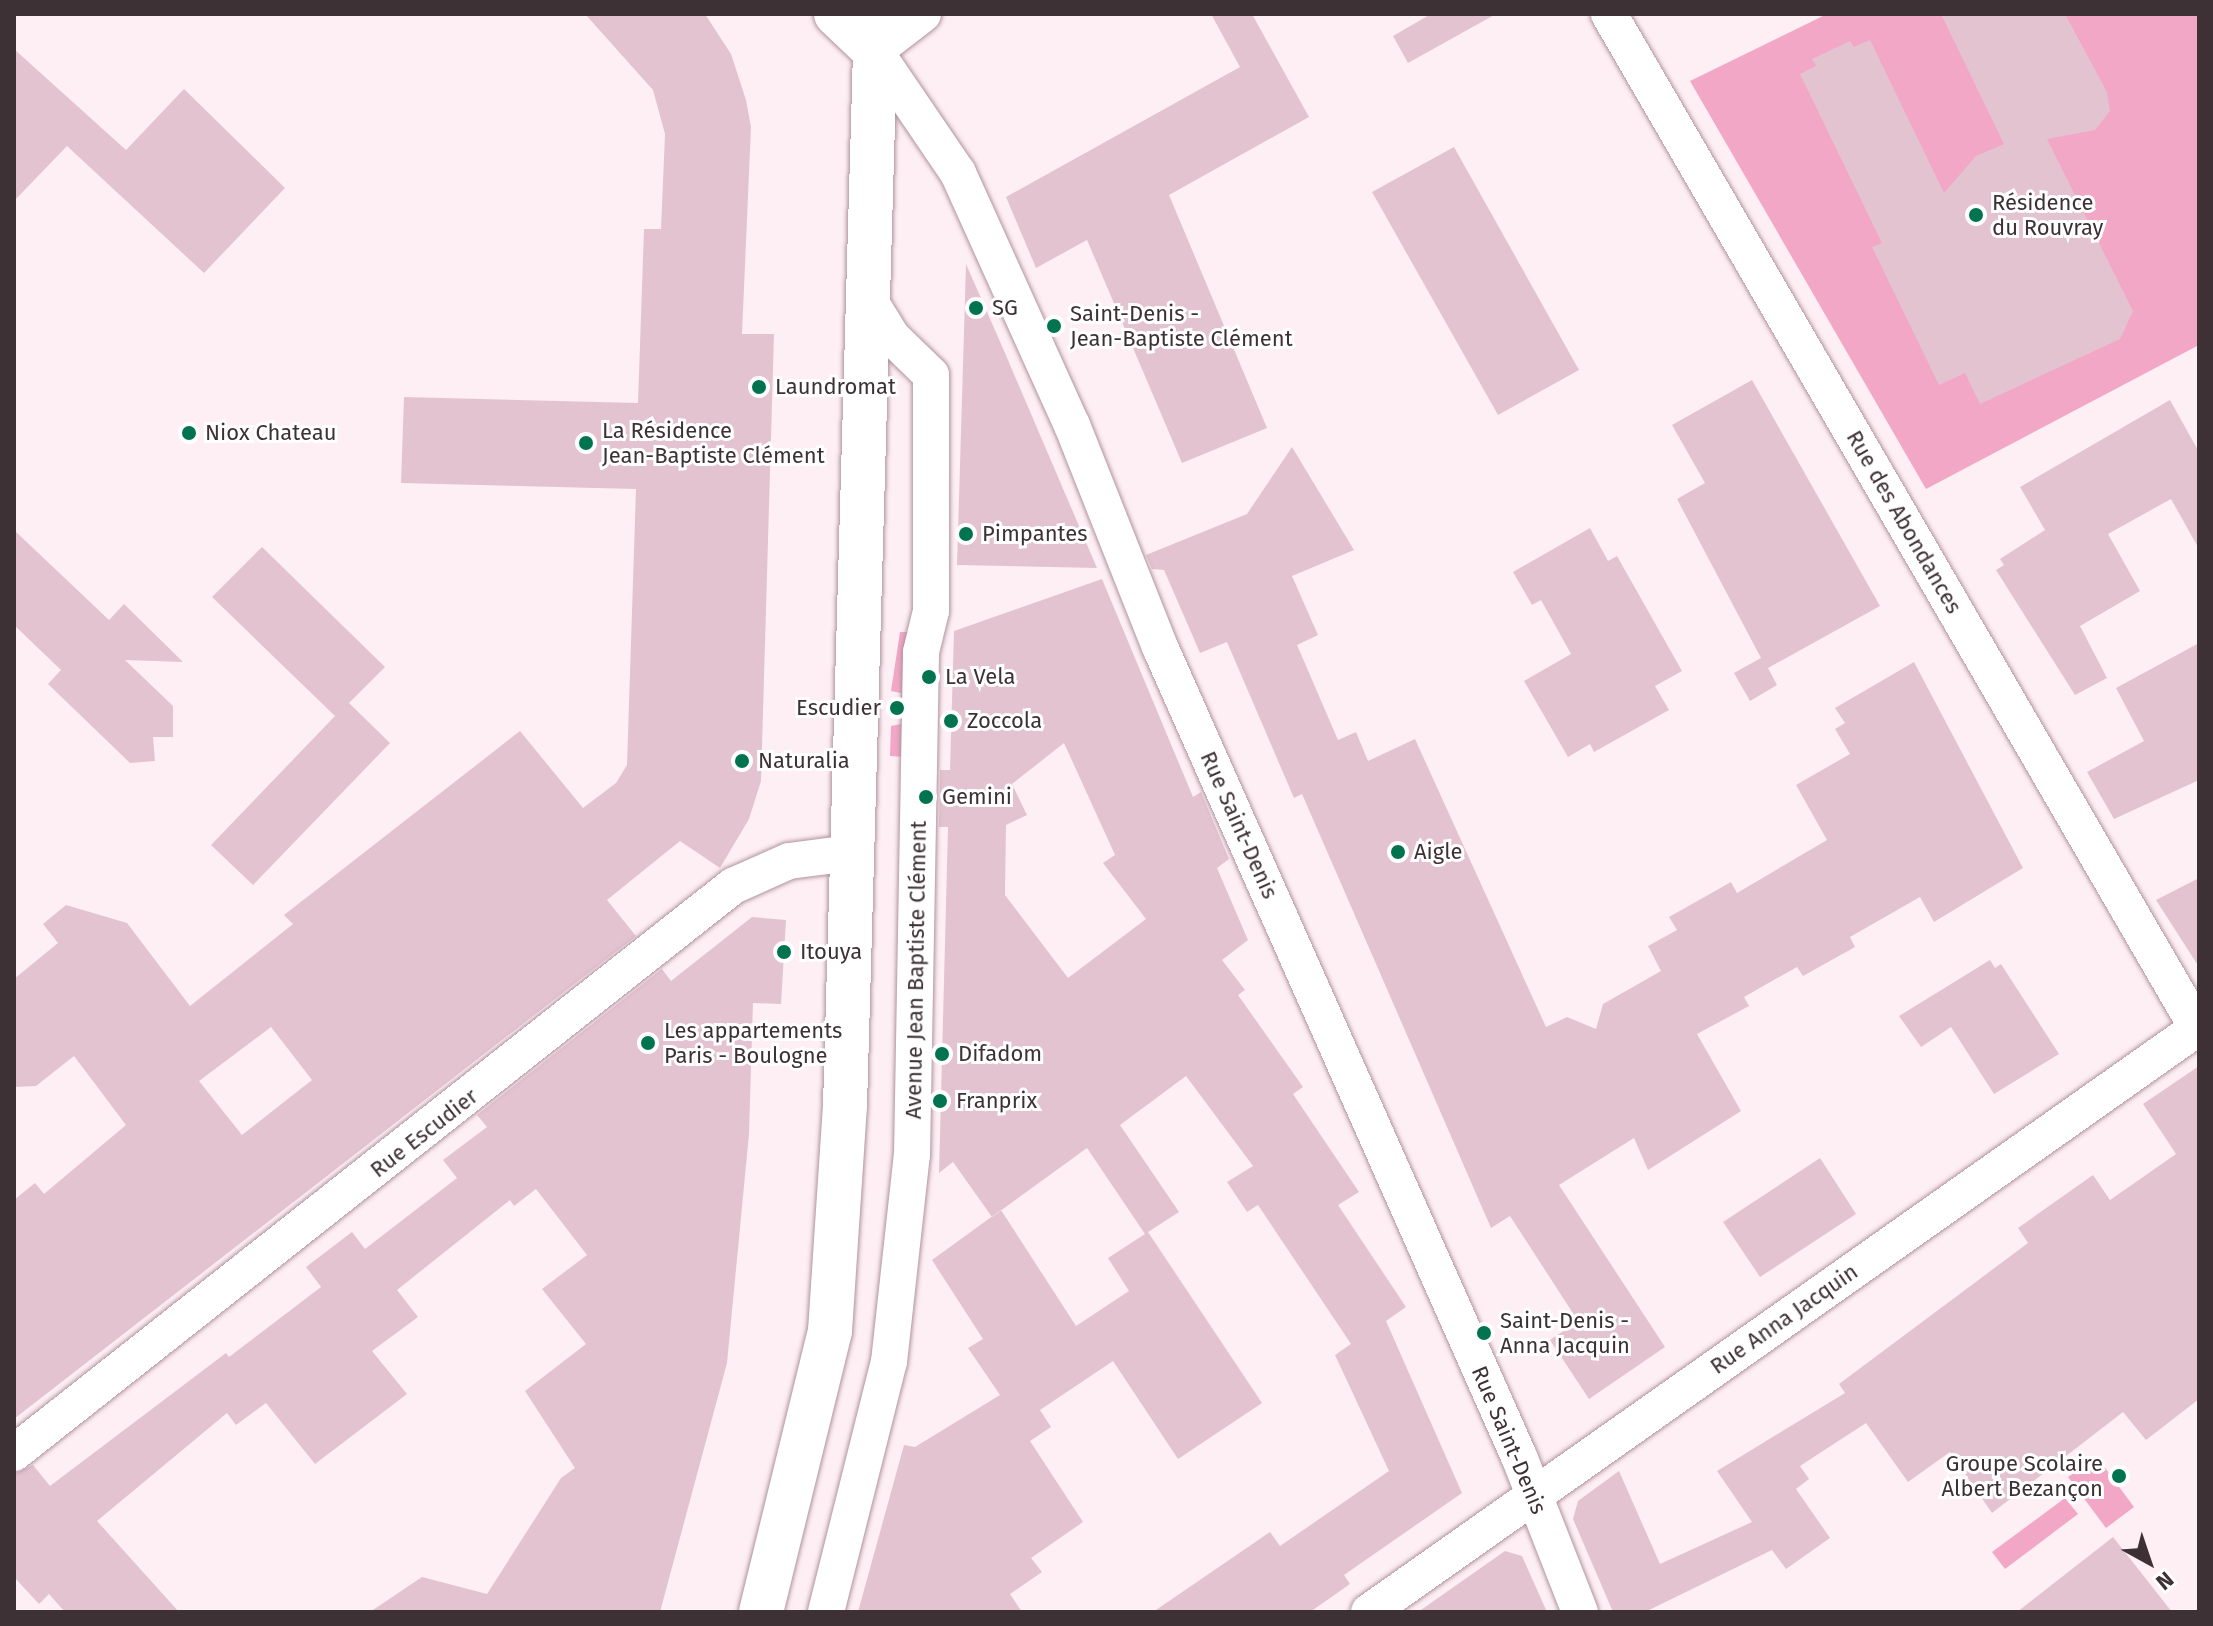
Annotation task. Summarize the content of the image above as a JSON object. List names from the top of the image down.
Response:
{
  "streets": {
    "street": [
      "Rue des Abondances",
      "Rue Saint-Denis",
      "Avenue Jean Baptiste Clément",
      "Rue Escudier",
      "Rue Anna Jacquin"
    ]
  },
  "crossings": [
    ["Rue des Abondances", "Rue Anna Jacquin"],
    ["Rue Saint-Denis", "Rue Anna Jacquin"]
  ],
  "places": [
    "Résidence du Rouvray",
    "SG",
    "Saint-Denis - Jean-Baptiste Clément",
    "Laundromat",
    "Niox Chateau",
    "La Résidence Jean-Baptiste Clément",
    "Pimpantes",
    "La Vela",
    "Escudier",
    "Zoccola",
    "Naturalia",
    "Gemini",
    "Aigle",
    "Itouya",
    "Les appartements Paris - Boulogne",
    "Difadom",
    "Franprix",
    "Saint-Denis - Anna Jacquin",
    "Groupe Scolaire Albert Bezançon"
  ],
  "north": "bottom right"
}
